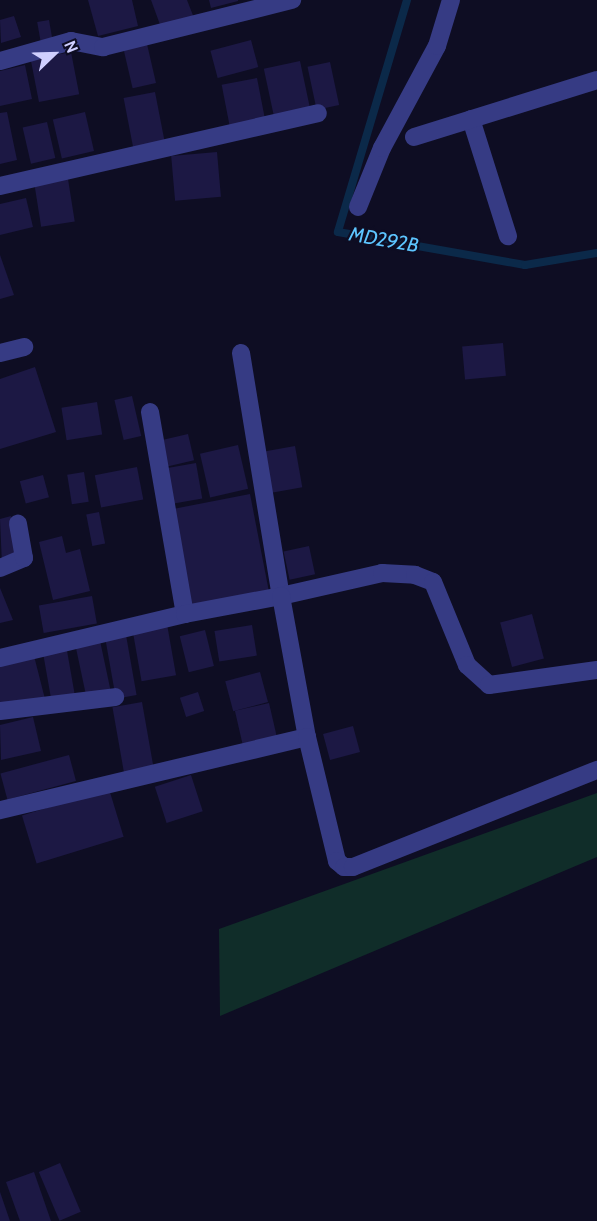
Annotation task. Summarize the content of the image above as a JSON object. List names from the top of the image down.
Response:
{
  "water": ["MD292B"],
  "north": "top right"
}
